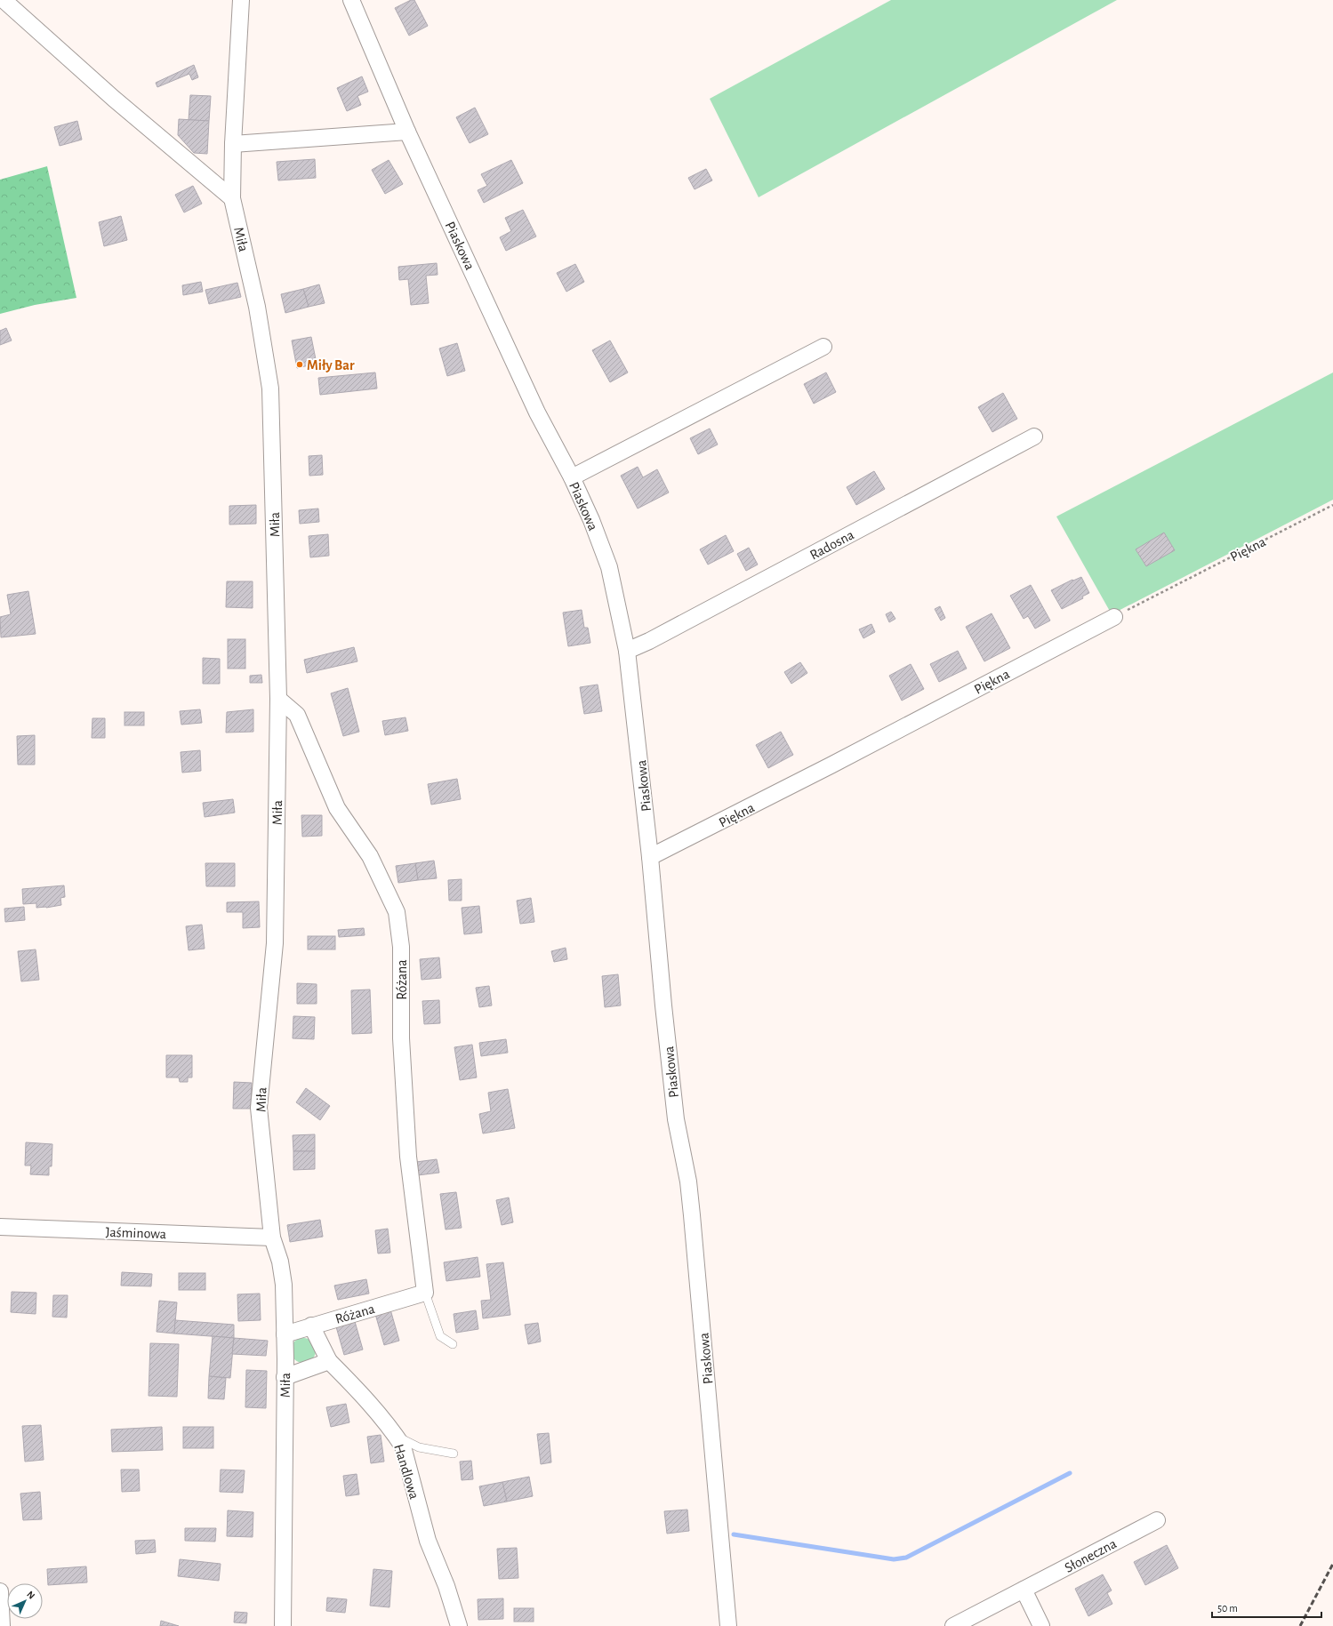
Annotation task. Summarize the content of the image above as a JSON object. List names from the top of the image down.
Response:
{
  "streets": {
    "street": [
      "Miła",
      "Piaskowa",
      "Radosna",
      "Piękna",
      "Różana",
      "Jaśminowa",
      "Handlowa",
      "Słoneczna"
    ]
  },
  "crossings": [
    ["Miła", "Różana"],
    ["Miła", "Jaśminowa"],
    ["Piaskowa", "Radosna"],
    ["Piaskowa", "Piękna"]
  ],
  "places": ["Miły Bar"],
  "scale_bar": "50 m",
  "north": "top right"
}
